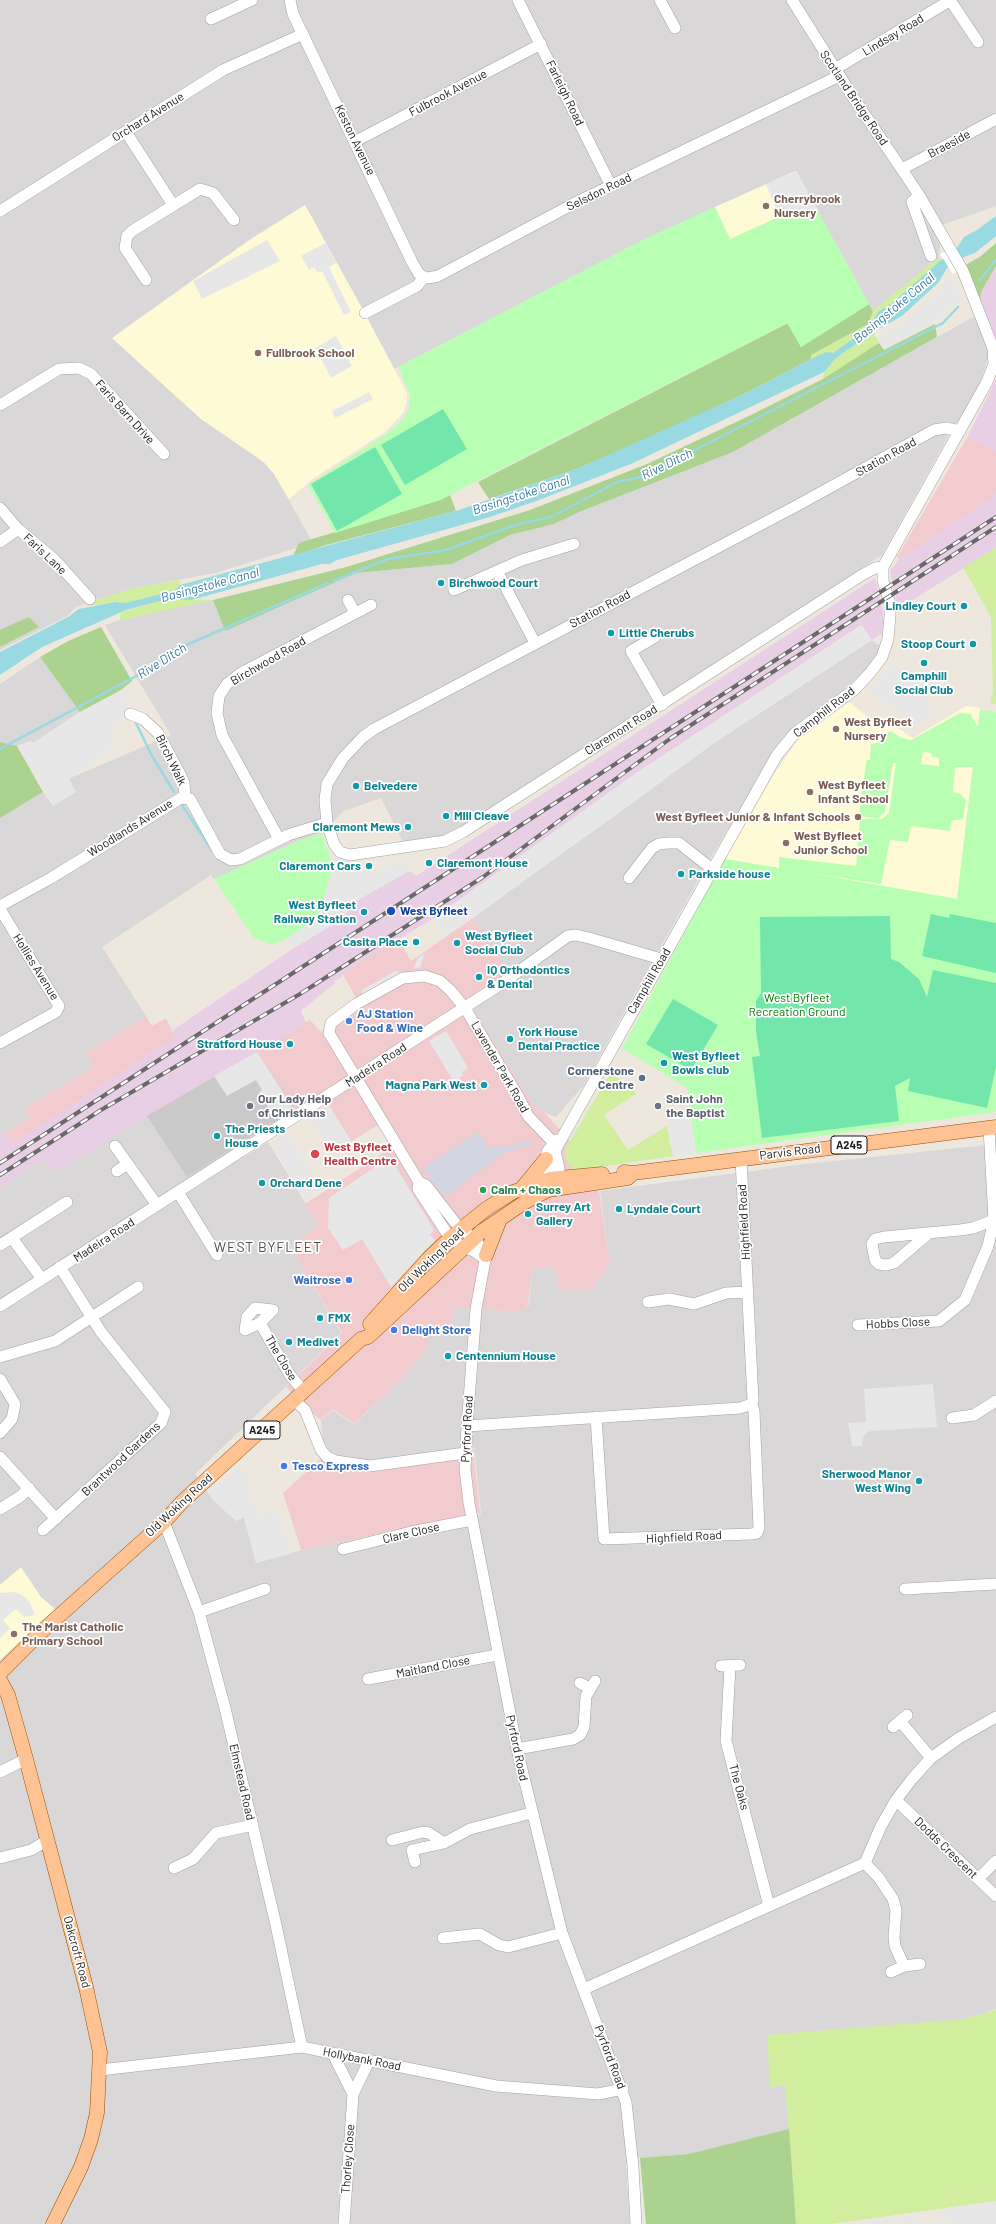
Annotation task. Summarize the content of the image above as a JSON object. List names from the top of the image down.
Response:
{
  "streets": {
    "main road": [
      "A245",
      "Parvis Road",
      "Old Woking Road",
      "Oakcroft Road"
    ],
    "street": [
      "Lindsay Road",
      "Fulbrook Avenue",
      "Farleigh Road",
      "Scotland Bridge Road",
      "Orchard Avenue",
      "Keston Avenue",
      "Braeside",
      "Selsdon Road",
      "Faris Barn Drive",
      "Station Road",
      "Faris Lane",
      "Birchwood Road",
      "Camphill Road",
      "Claremont Road",
      "Birch Walk",
      "Woodlands Avenue",
      "Hollies Avenue",
      "Madeira Road",
      "Lavender Park Road",
      "Highfield Road",
      "Hobbs Close",
      "The Close",
      "Pyrford Road",
      "Brantwood Gardens",
      "Clare Close",
      "Maitland Close",
      "Elmstead Road",
      "The Oaks",
      "Dodds Crescent",
      "Hollybank Road",
      "Thorley Close"
    ]
  },
  "crossings": [
    ["Lindsay Road", "Scotland Bridge Road"],
    ["Lindsay Road", "Selsdon Road"],
    ["Fulbrook Avenue", "Farleigh Road"],
    ["Fulbrook Avenue", "Keston Avenue"],
    ["Farleigh Road", "Selsdon Road"],
    ["Scotland Bridge Road", "Braeside"],
    ["Scotland Bridge Road", "Selsdon Road"],
    ["Scotland Bridge Road", "Station Road"],
    ["Orchard Avenue", "Keston Avenue"],
    ["Keston Avenue", "Selsdon Road"],
    ["Station Road", "Claremont Road"],
    ["Station Road", "Woodlands Avenue"],
    ["Birchwood Road", "Woodlands Avenue"],
    ["Camphill Road", "Claremont Road"],
    ["Camphill Road", "Madeira Road"],
    ["Camphill Road", "Lavender Park Road"],
    ["Camphill Road", "Parvis Road"],
    ["Camphill Road", "Old Woking Road"],
    ["Birch Walk", "Woodlands Avenue"],
    ["Woodlands Avenue", "Hollies Avenue"],
    ["Madeira Road", "Lavender Park Road"],
    ["Madeira Road", "Brantwood Gardens"],
    ["Parvis Road", "Highfield Road"],
    ["Parvis Road", "Old Woking Road"],
    ["Parvis Road", "Hobbs Close"],
    ["Old Woking Road", "The Close"],
    ["Old Woking Road", "Elmstead Road"],
    ["The Close", "Pyrford Road"],
    ["Pyrford Road", "Clare Close"],
    ["Pyrford Road", "Maitland Close"],
    ["Pyrford Road", "Hollybank Road"],
    ["Elmstead Road", "Hollybank Road"],
    ["Oakcroft Road", "Hollybank Road"],
    ["Hollybank Road", "Thorley Close"]
  ],
  "districts": ["WEST BYFLEET"],
  "water": ["Basingstoke Canal", "Rive Ditch"],
  "parks": ["West Byfleet Recreation Ground"],
  "places": [
    "Cherrybrook Nursery",
    "Fullbrook School",
    "Birchwood Court",
    "Lindley Court",
    "Little Cherubs",
    "Stoop Court",
    "Camphill Social Club",
    "West Byfleet Nursery",
    "Belvedere",
    "West Byfleet Infant School",
    "MIll Cleave",
    "West Byfleet Junior & Infant Schools",
    "Claremont Mews",
    "West Byfleet Junior School",
    "Claremont House",
    "Claremont Cars",
    "Parkside house",
    "West Byfleet",
    "West Byfleet Railway Station",
    "Casita Place",
    "West Byfleet Social Club",
    "IQ Orthodontics & Dental",
    "AJ Station Food & Wine",
    "York House Dental Practice",
    "Stratford House",
    "West Byfleet Bowls club",
    "Cornerstone Centre",
    "Magna Park West",
    "Our Lady Help of Christians",
    "Saint John the Baptist",
    "The Priests House",
    "West Byfleet Health Centre",
    "Orchard Dene",
    "Calm + Chaos",
    "Lyndale Court",
    "Surrey Art Gallery",
    "Waitrose",
    "FMX",
    "Delight Store",
    "Medivet",
    "Centennium House",
    "Tesco Express",
    "Sherwood Manor West Wing",
    "The Marist Catholic Primary School"
  ]
}
